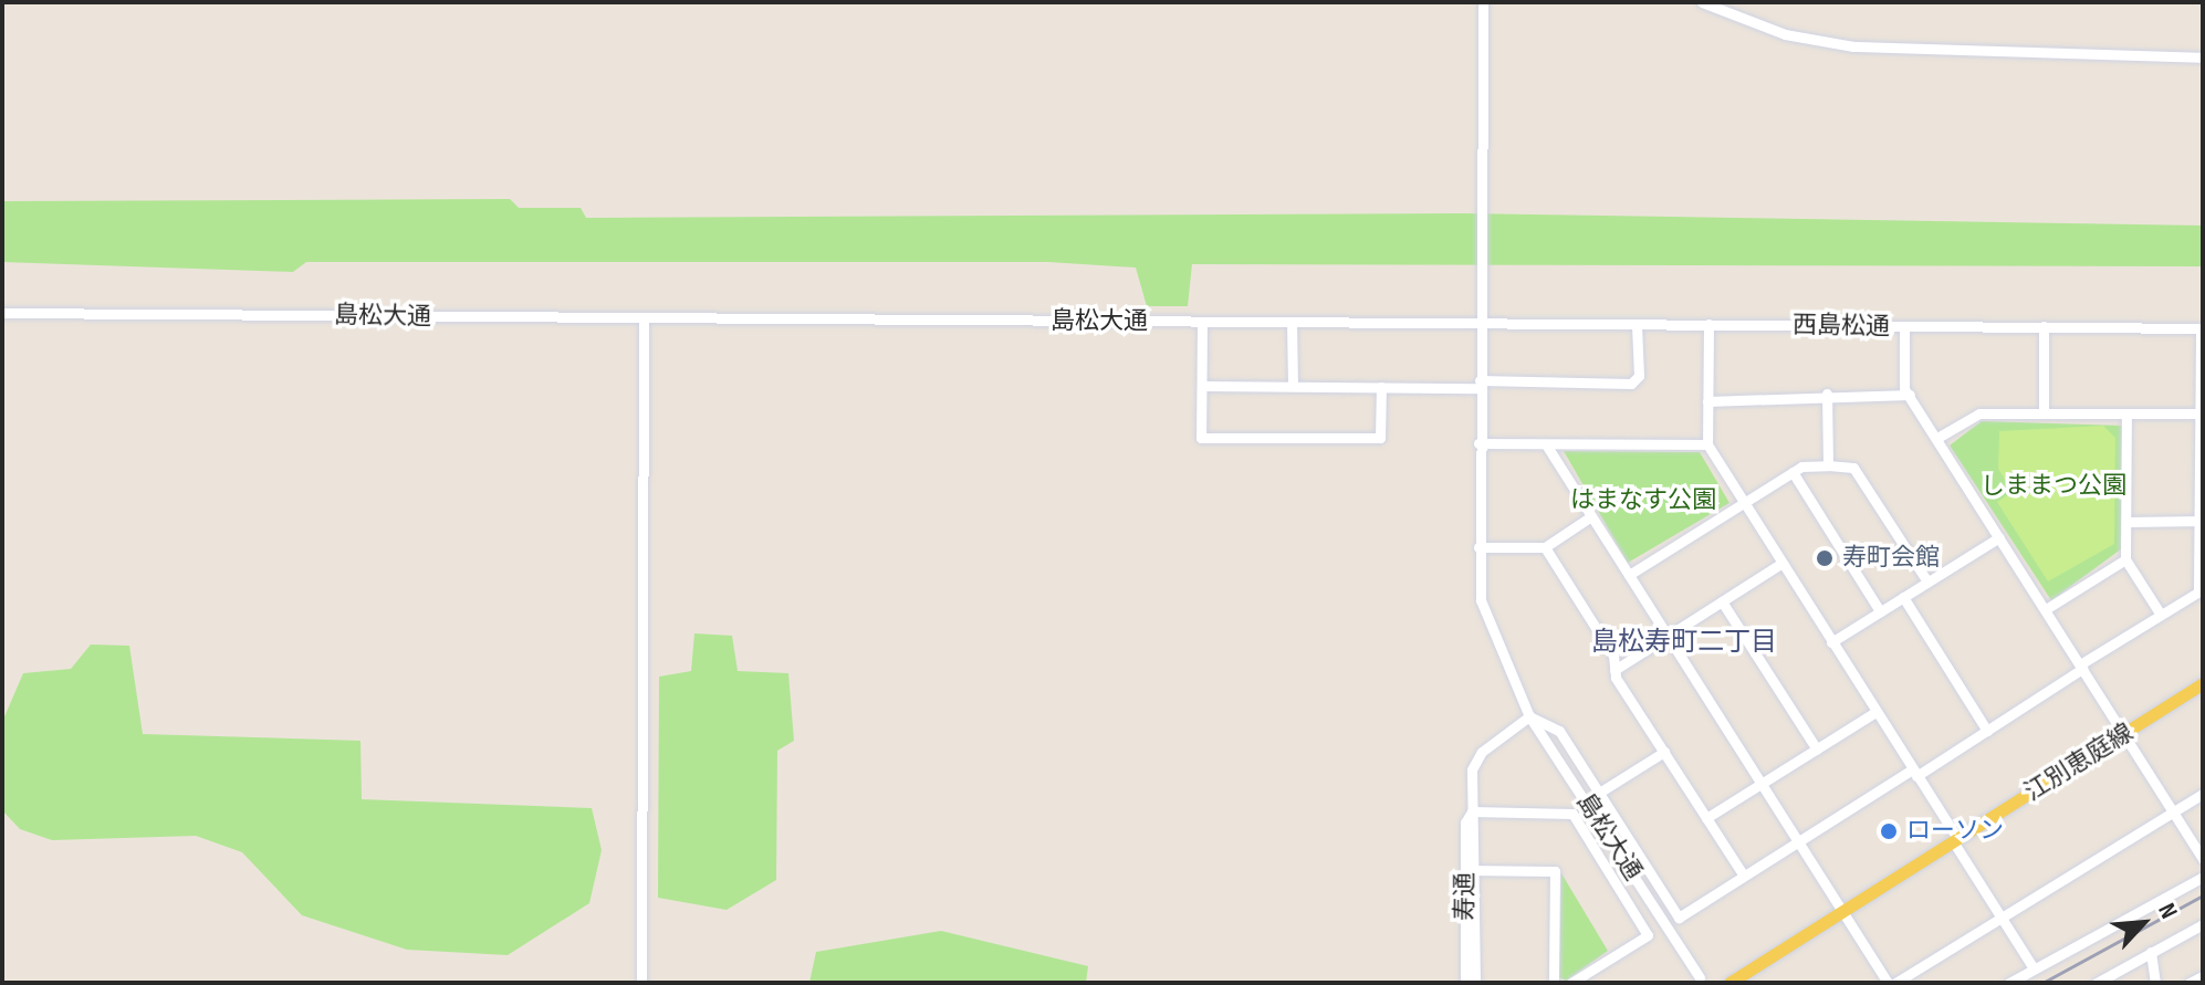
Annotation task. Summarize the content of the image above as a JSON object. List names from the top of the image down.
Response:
{
  "streets": {
    "main road": ["江別恵庭線"],
    "street": ["島松大通", "西島松通", "寿通"]
  },
  "crossings": [
    ["島松大通", "西島松通"],
    ["島松大通", "寿通"]
  ],
  "districts": ["島松寿町二丁目"],
  "parks": ["しままつ公園", "はまなす公園"],
  "places": ["寿町会館", "ローソン"],
  "north": "top right"
}
